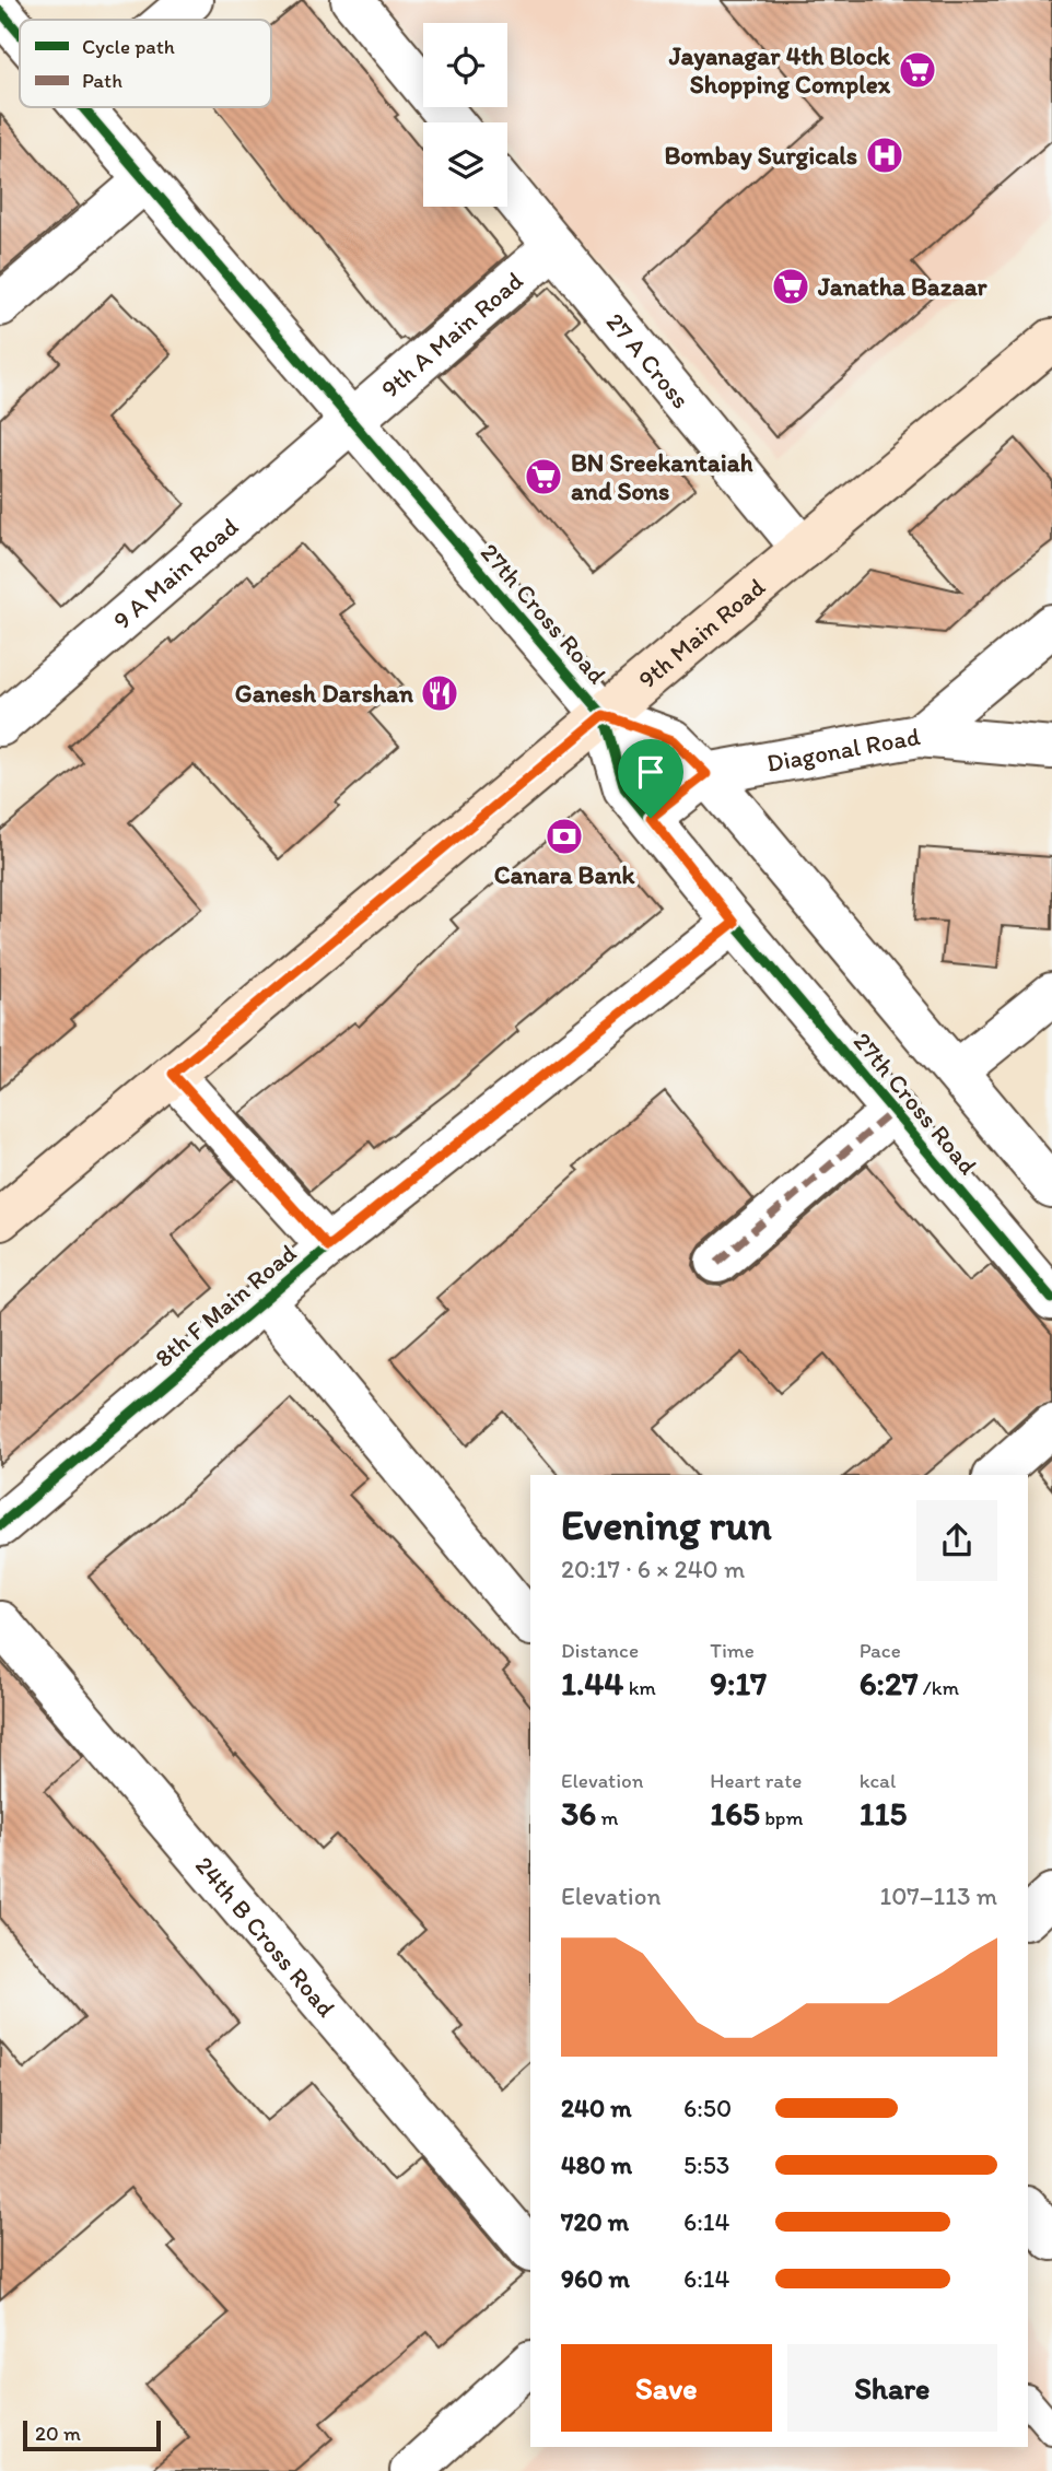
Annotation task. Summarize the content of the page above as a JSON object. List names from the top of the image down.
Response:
{
  "streets": {
    "main road": ["9th Main Road"],
    "street": [
      "9th A Main Road",
      "27 A Cross",
      "9 A Main Road",
      "27th Cross Road",
      "Diagonal Road",
      "8th F Main Road",
      "24th B Cross Road"
    ]
  },
  "crossings": [
    ["9th A Main Road", "27 A Cross"],
    ["9th A Main Road", "9 A Main Road"],
    ["9th A Main Road", "27th Cross Road"],
    ["27 A Cross", "9th Main Road"],
    ["9 A Main Road", "27th Cross Road"],
    ["27th Cross Road", "9th Main Road"],
    ["27th Cross Road", "Diagonal Road"],
    ["27th Cross Road", "8th F Main Road"]
  ],
  "places": {
    "supermarket": ["Jayanagar 4th Block Shopping Complex", "Janatha Bazaar", "BN Sreekantaiah and Sons"],
    "hospital": ["Bombay Surgicals"],
    "restaurant": ["Ganesh Darshan"],
    "bank": ["Canara Bank"]
  },
  "legend": ["Cycle path", "Path"],
  "scale_bar": "20 m",
  "page": {
    "heading": ["Evening run", "20:17 · 6 × 240 m"],
    "stats": [
      ["Distance", "1.44 km"],
      ["Time", "9:17"],
      ["Pace", "6:27 /km"],
      ["Elevation", "36 m"],
      ["Heart rate", "165 bpm"],
      ["kcal", "115"]
    ],
    "chart": ["Elevation", "107–113 m"],
    "list": [
      {
        "name": "240 m",
        "note": "6:50"
      },
      {
        "name": "480 m",
        "note": "5:53"
      },
      {
        "name": "720 m",
        "note": "6:14"
      },
      {
        "name": "960 m",
        "note": "6:14"
      }
    ],
    "buttons": ["Save", "Share"],
    "scale": "20 m"
  }
}
